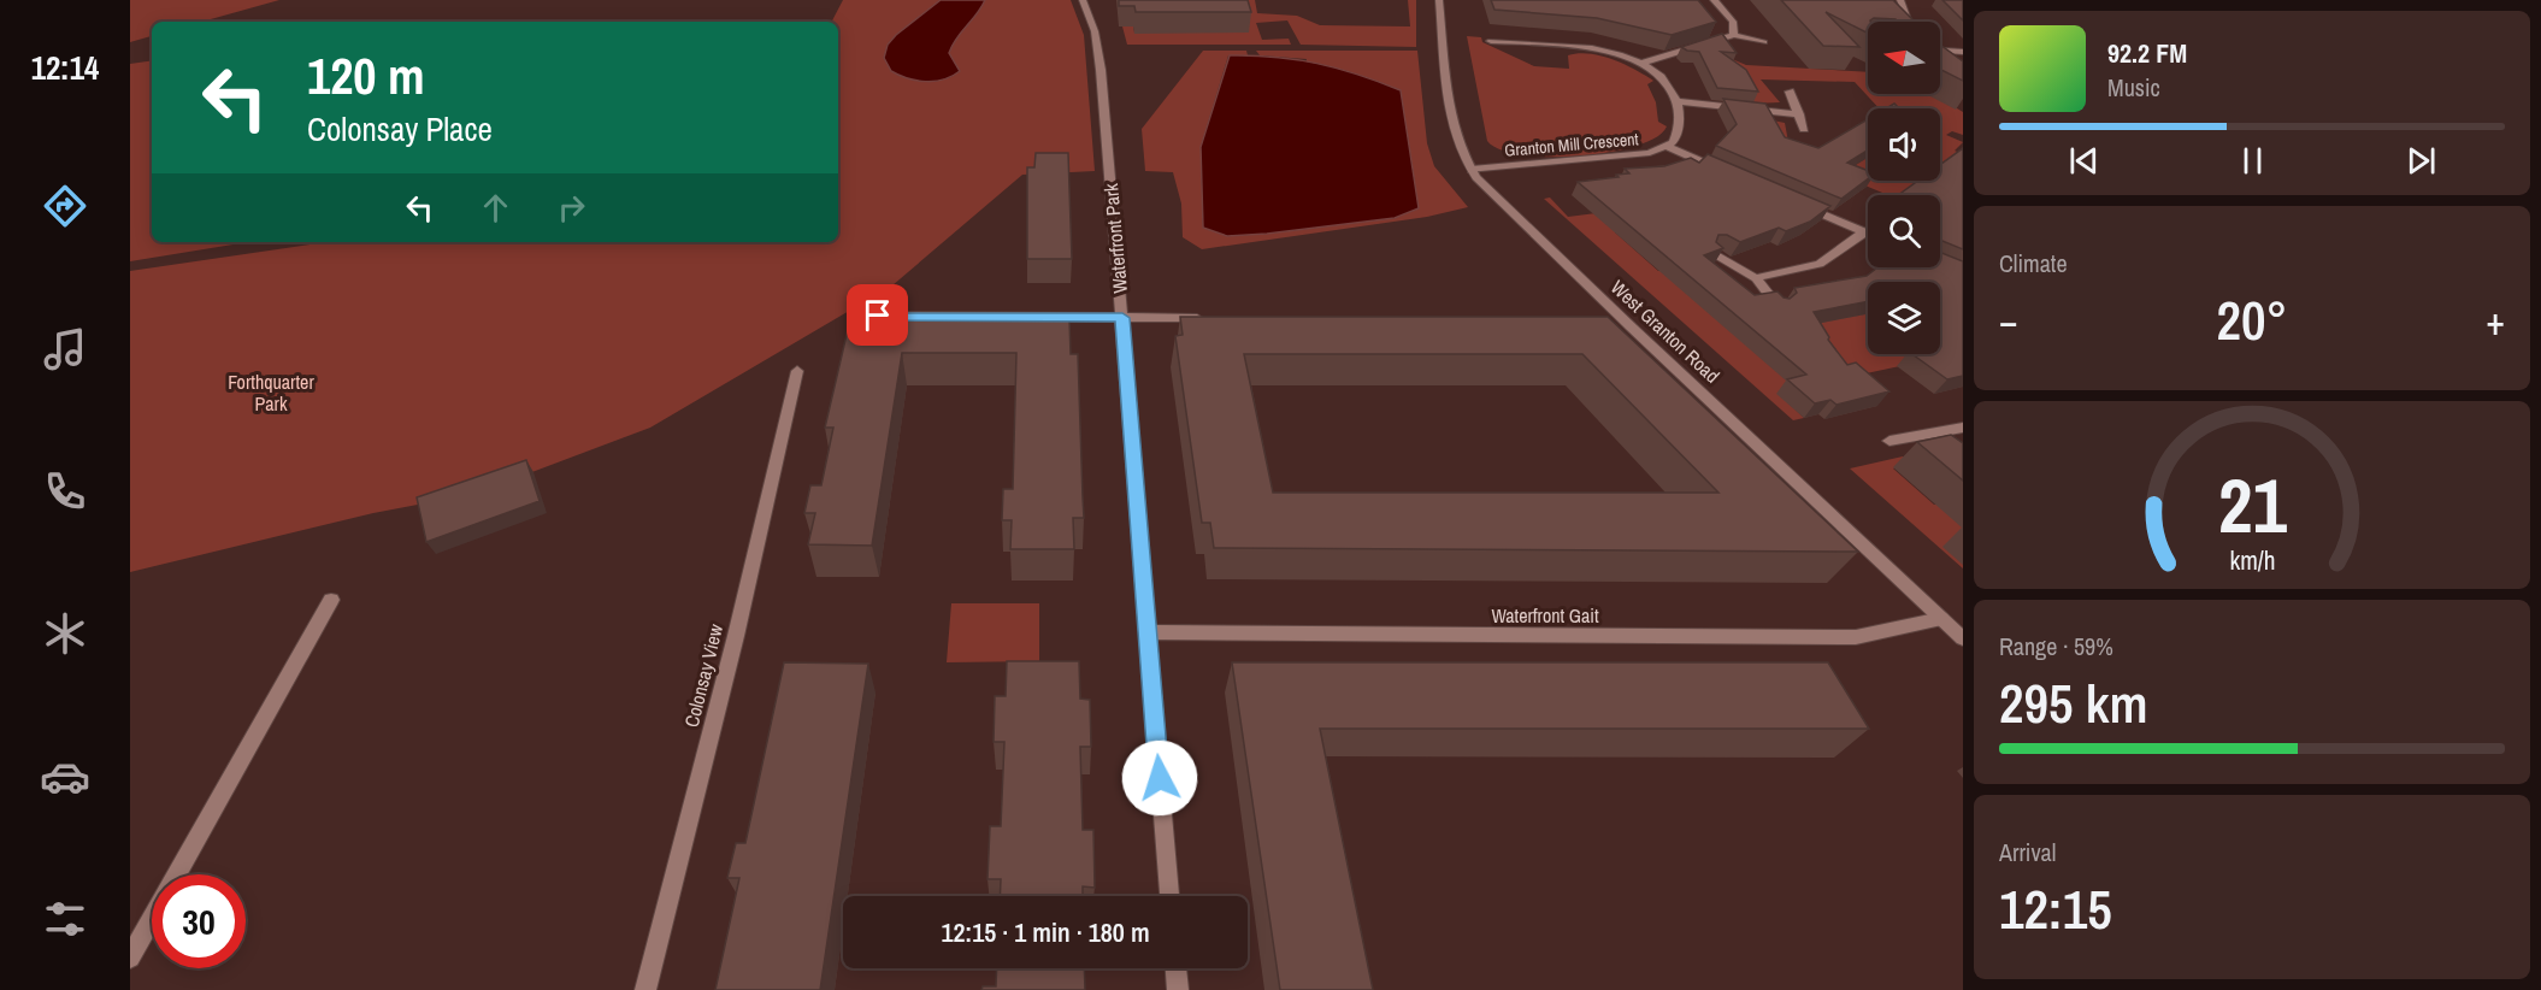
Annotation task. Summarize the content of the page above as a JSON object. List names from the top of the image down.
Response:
{
  "streets": {
    "street": [
      "Granton Mill Crescent",
      "Waterfront Park",
      "West Granton Road",
      "Waterfront Gait",
      "Colonsay View"
    ]
  },
  "crossings": [
    ["Granton Mill Crescent", "West Granton Road"],
    ["Waterfront Park", "Waterfront Gait"],
    ["West Granton Road", "Waterfront Gait"]
  ],
  "parks": ["Forthquarter Park"],
  "north": "left",
  "page": {
    "tabs": "12:14",
    "turn": ["120 m", "Colonsay Place"],
    "song": ["92.2 FM", "Music"],
    "tile": [
      "Climate",
      ["Range · 59%", "295 km"],
      ["Arrival", "12:15"]
    ],
    "heat": ["−", "20°", "+"],
    "limit": "30",
    "trip": "12:15 · 1 min · 180 m",
    "gauge": ["21", "km/h"]
  }
}
